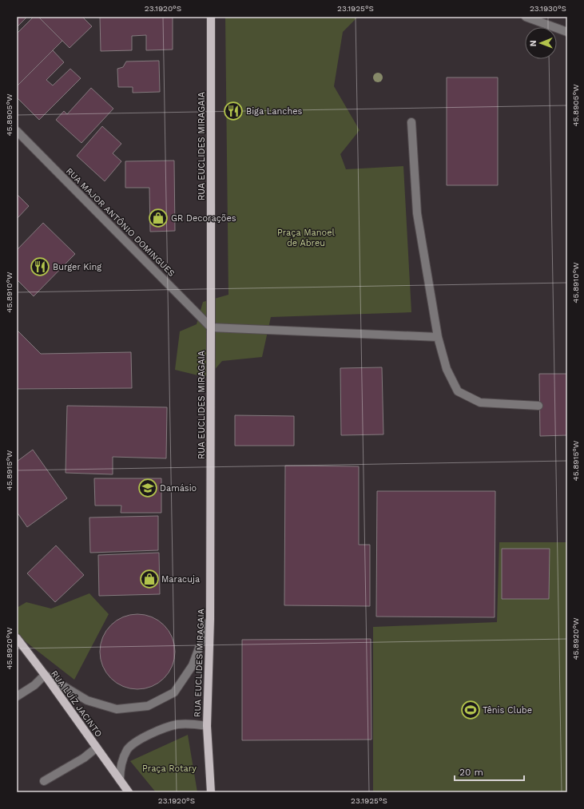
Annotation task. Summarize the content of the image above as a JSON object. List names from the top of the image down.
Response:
{
  "streets": {
    "main road": ["RUA EUCLIDES MIRAGAIA", "RUA LUÍZ JACINTO"],
    "street": ["RUA MAJOR ANTÔNIO DOMINGUES"]
  },
  "crossings": [
    ["RUA EUCLIDES MIRAGAIA", "RUA MAJOR ANTÔNIO DOMINGUES"]
  ],
  "parks": ["Praça Manoel de Abreu", "Praça Rotary"],
  "places": {
    "restaurant": ["Biga Lanches", "Burger King"],
    "shop": ["GR Decorações", "Maracuja"],
    "school or university": ["Damásio"],
    "sports": ["Tênis Clube"]
  },
  "scale_bar": "20 m",
  "north": "left",
  "coordinates": [
    "23.1920°S",
    "23.1925°S",
    "23.1930°S",
    "45.8905°W",
    "45.8910°W",
    "45.8915°W",
    "45.8920°W"
  ]
}
